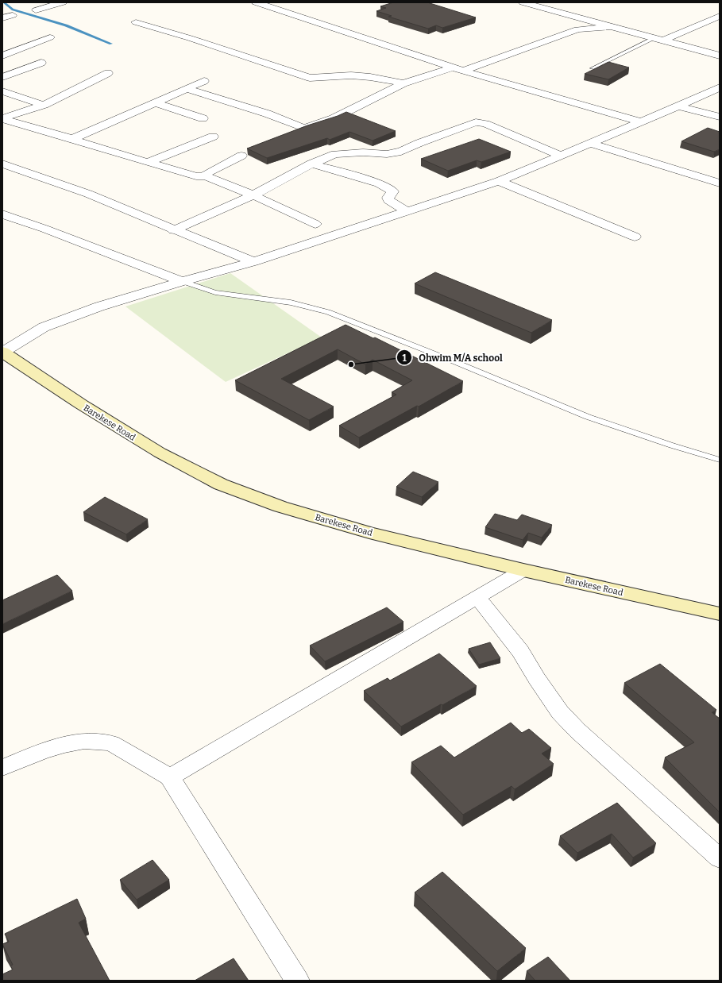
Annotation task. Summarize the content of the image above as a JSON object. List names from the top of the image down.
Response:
{
  "streets": {
    "main road": ["Barekese Road"]
  },
  "places": ["Ohwim M/A school"]
}
